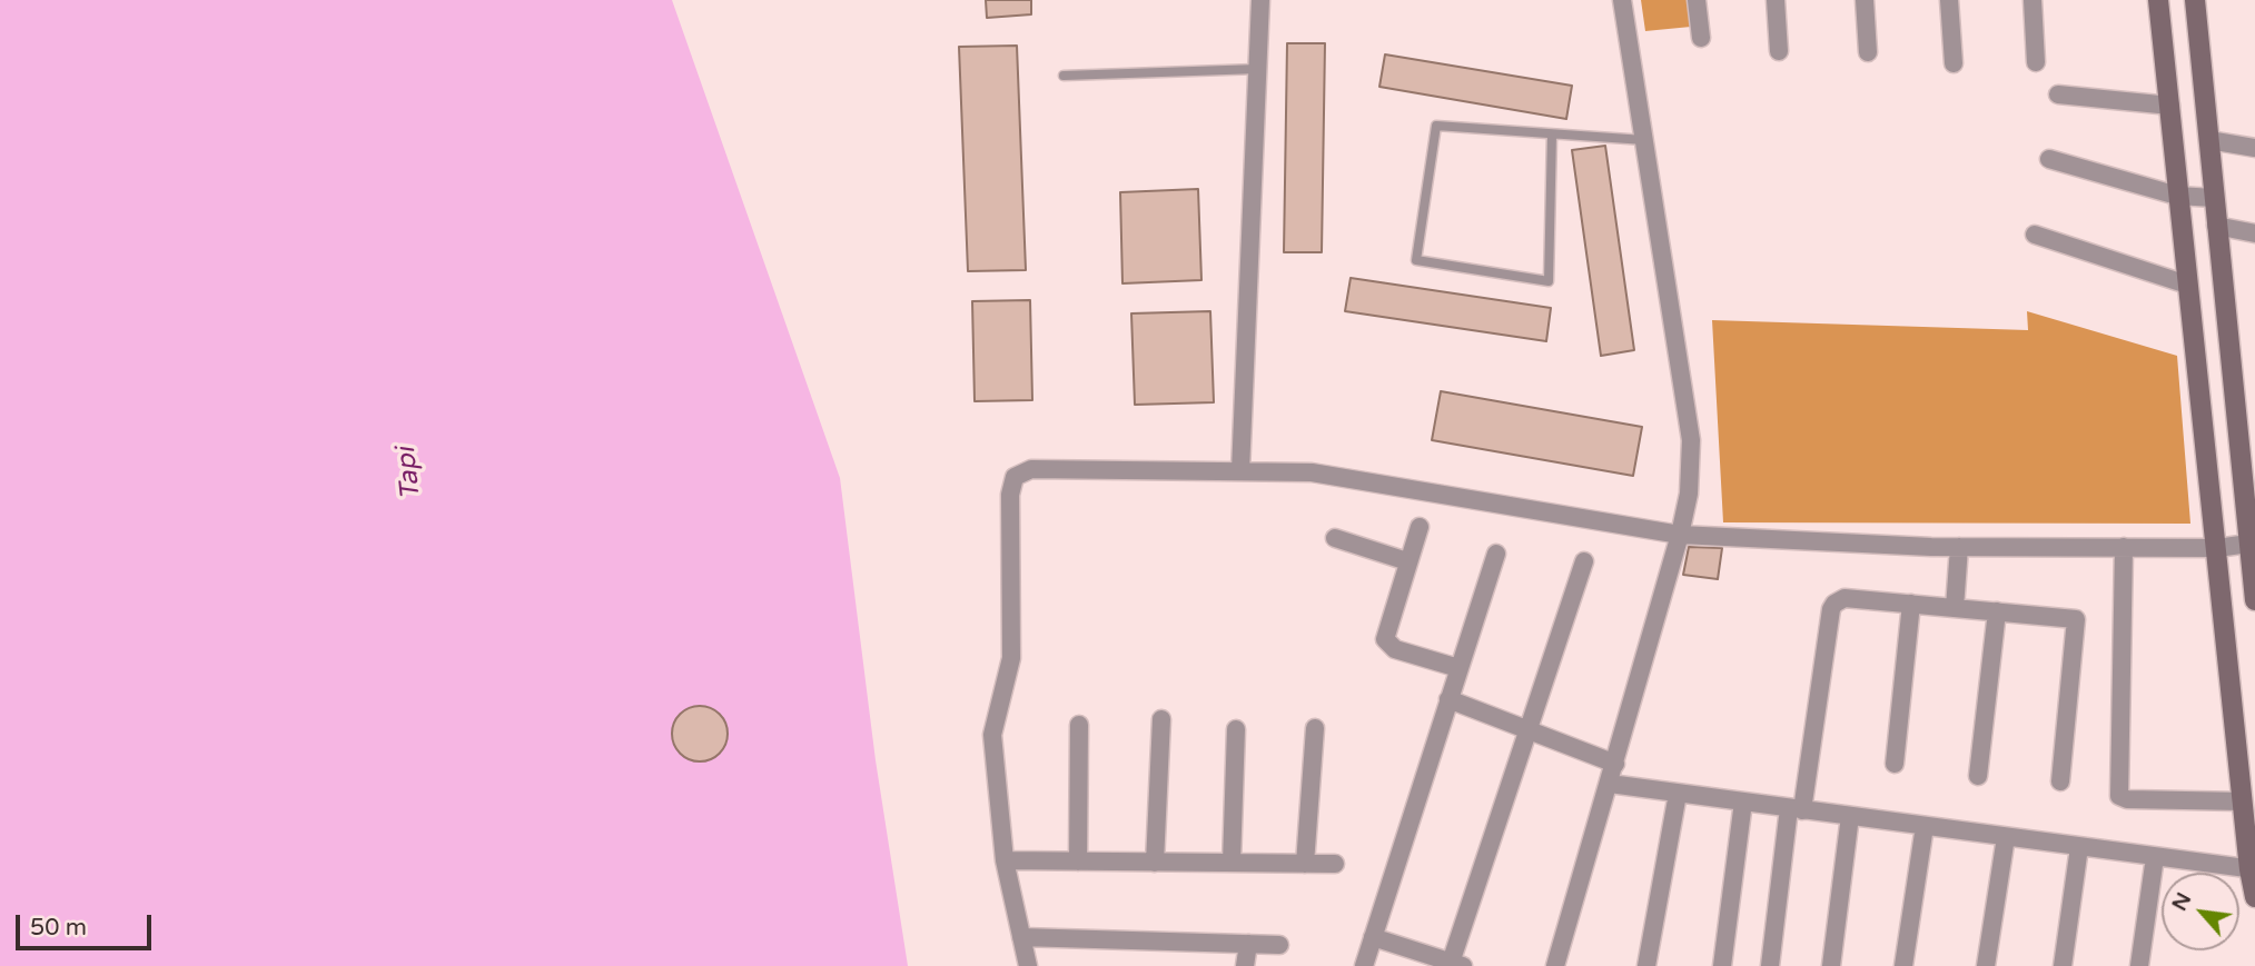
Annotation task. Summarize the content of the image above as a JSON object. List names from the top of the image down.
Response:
{
  "water": ["Tapi"],
  "scale_bar": "50 m",
  "north": "top left"
}
